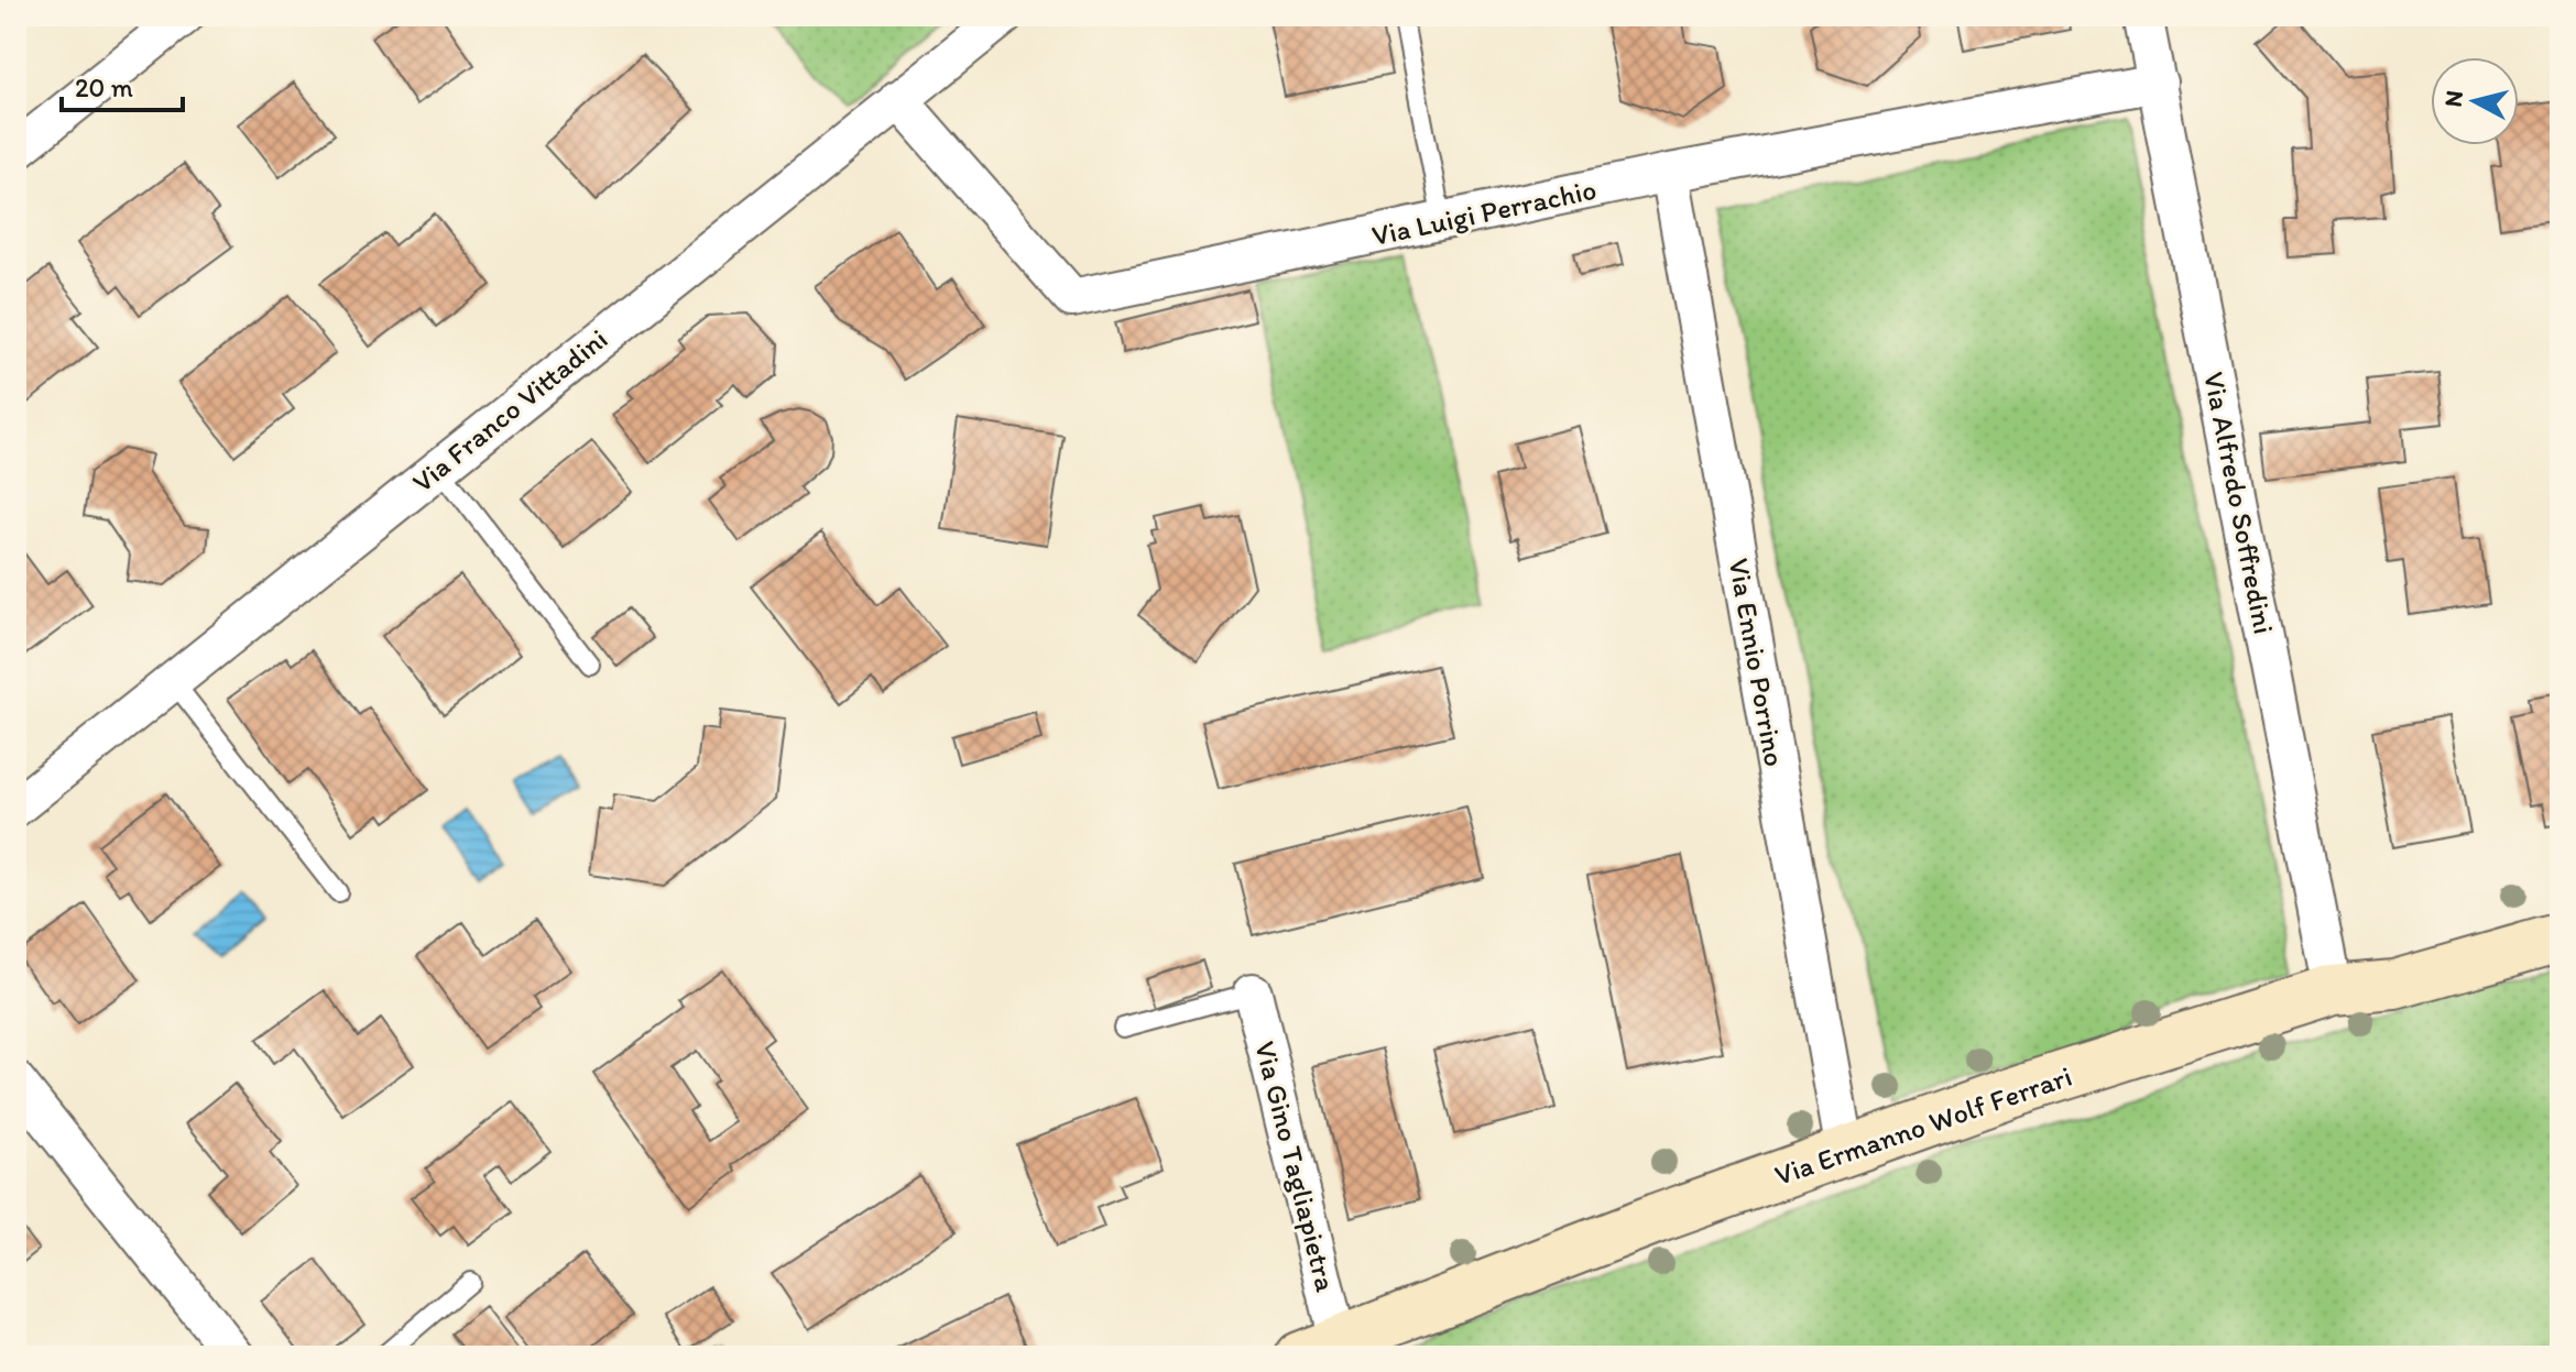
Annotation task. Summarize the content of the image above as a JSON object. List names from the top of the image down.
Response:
{
  "streets": {
    "street": [
      "Via Luigi Perrachio",
      "Via Franco Vittadini",
      "Via Alfredo Soffredini",
      "Via Ennio Porrino",
      "Via Ermanno Wolf Ferrari",
      "Via Gino Tagliapietra"
    ]
  },
  "crossings": [
    ["Via Luigi Perrachio", "Via Franco Vittadini"],
    ["Via Luigi Perrachio", "Via Alfredo Soffredini"],
    ["Via Luigi Perrachio", "Via Ennio Porrino"],
    ["Via Alfredo Soffredini", "Via Ermanno Wolf Ferrari"],
    ["Via Ennio Porrino", "Via Ermanno Wolf Ferrari"],
    ["Via Ermanno Wolf Ferrari", "Via Gino Tagliapietra"]
  ],
  "scale_bar": "20 m",
  "north": "left"
}
